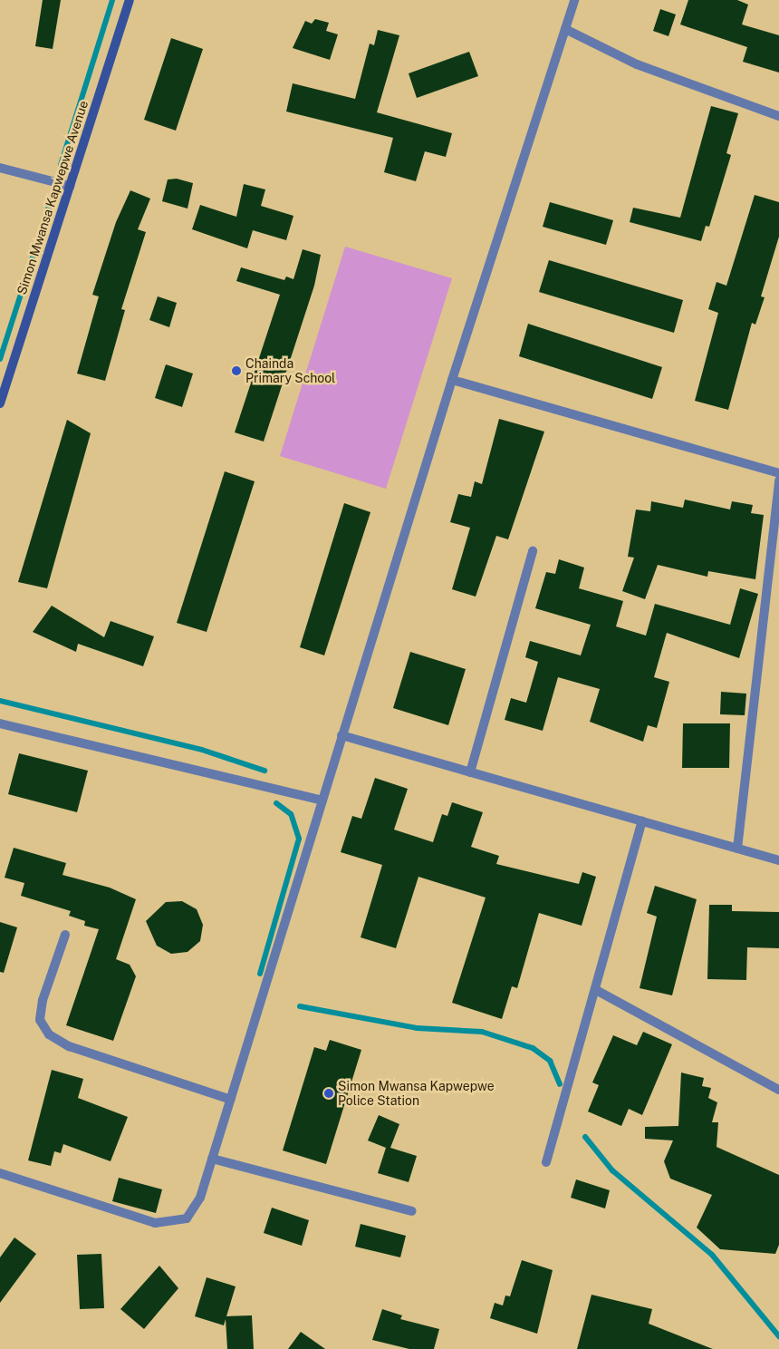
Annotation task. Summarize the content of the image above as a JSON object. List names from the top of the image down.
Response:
{
  "streets": {
    "main road": ["Simon Mwansa Kapwepwe Avenue"]
  },
  "places": ["Chainda Primary School", "Simon Mwansa Kapwepwe Police Station"]
}
